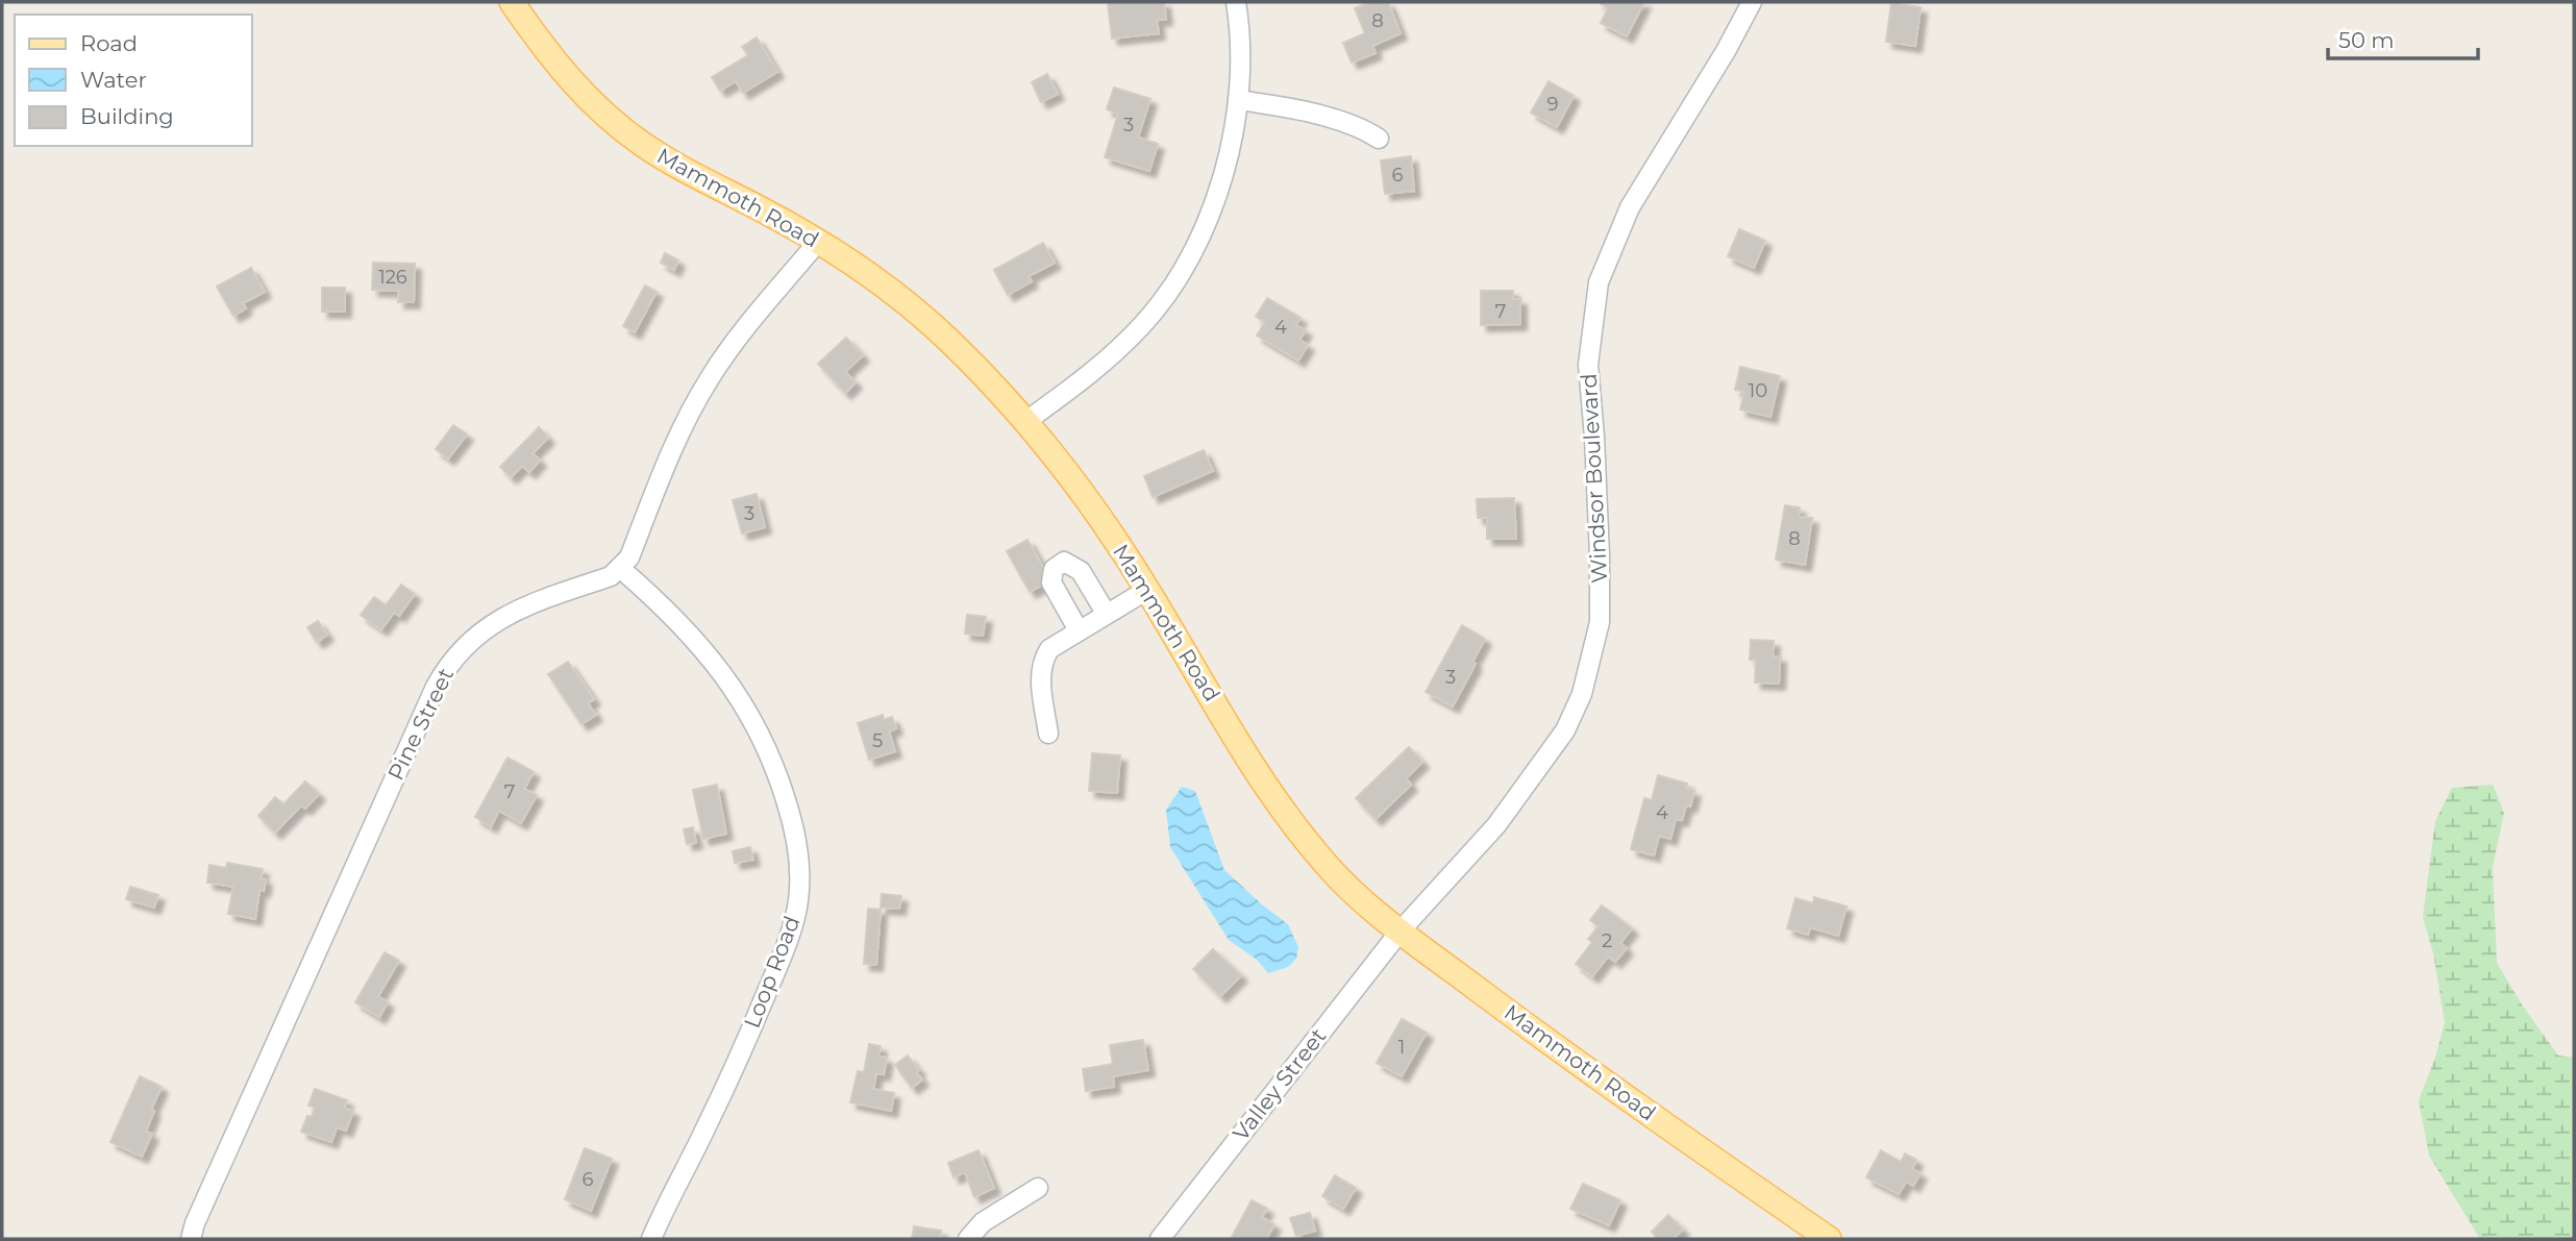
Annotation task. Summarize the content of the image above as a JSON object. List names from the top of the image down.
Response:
{
  "streets": {
    "main road": ["Mammoth Road"],
    "street": [
      "Windsor Boulevard",
      "Pine Street",
      "Loop Road",
      "Valley Street"
    ]
  },
  "crossings": [
    ["Mammoth Road", "Windsor Boulevard"],
    ["Mammoth Road", "Valley Street"],
    ["Windsor Boulevard", "Valley Street"],
    ["Pine Street", "Loop Road"]
  ],
  "house_numbers": [
    "8",
    "9",
    "3",
    "6",
    "126",
    "7",
    "4",
    "10",
    "3",
    "8",
    "3",
    "5",
    "7",
    "4",
    "2",
    "1",
    "6"
  ],
  "legend": ["Road", "Water", "Building"],
  "scale_bar": "50 m"
}
